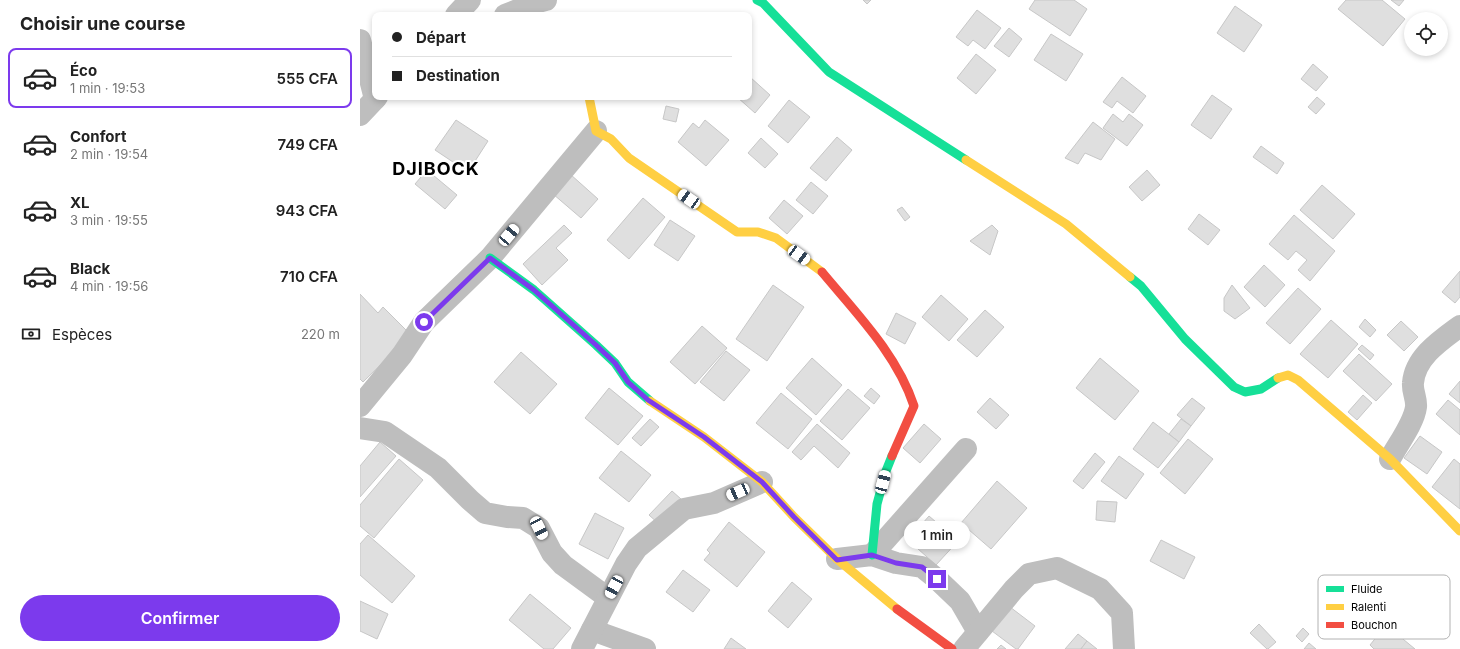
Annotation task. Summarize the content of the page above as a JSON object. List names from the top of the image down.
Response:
{
  "districts": ["DJIBOCK"],
  "legend": ["Fluide", "Ralenti", "Bouchon"],
  "page": {
    "heading": "Choisir une course",
    "banner": ["Départ", "Destination"],
    "list": [
      {
        "name": "Éco",
        "note": "1 min · 19:53",
        "value": "555 CFA"
      },
      {
        "name": "Confort",
        "note": "2 min · 19:54",
        "value": "749 CFA"
      },
      {
        "name": "XL",
        "note": "3 min · 19:55",
        "value": "943 CFA"
      },
      {
        "name": "Black",
        "note": "4 min · 19:56",
        "value": "710 CFA"
      }
    ],
    "pay": ["Espèces", "220 m"],
    "bubble": "1 min",
    "buttons": "Confirmer"
  }
}
